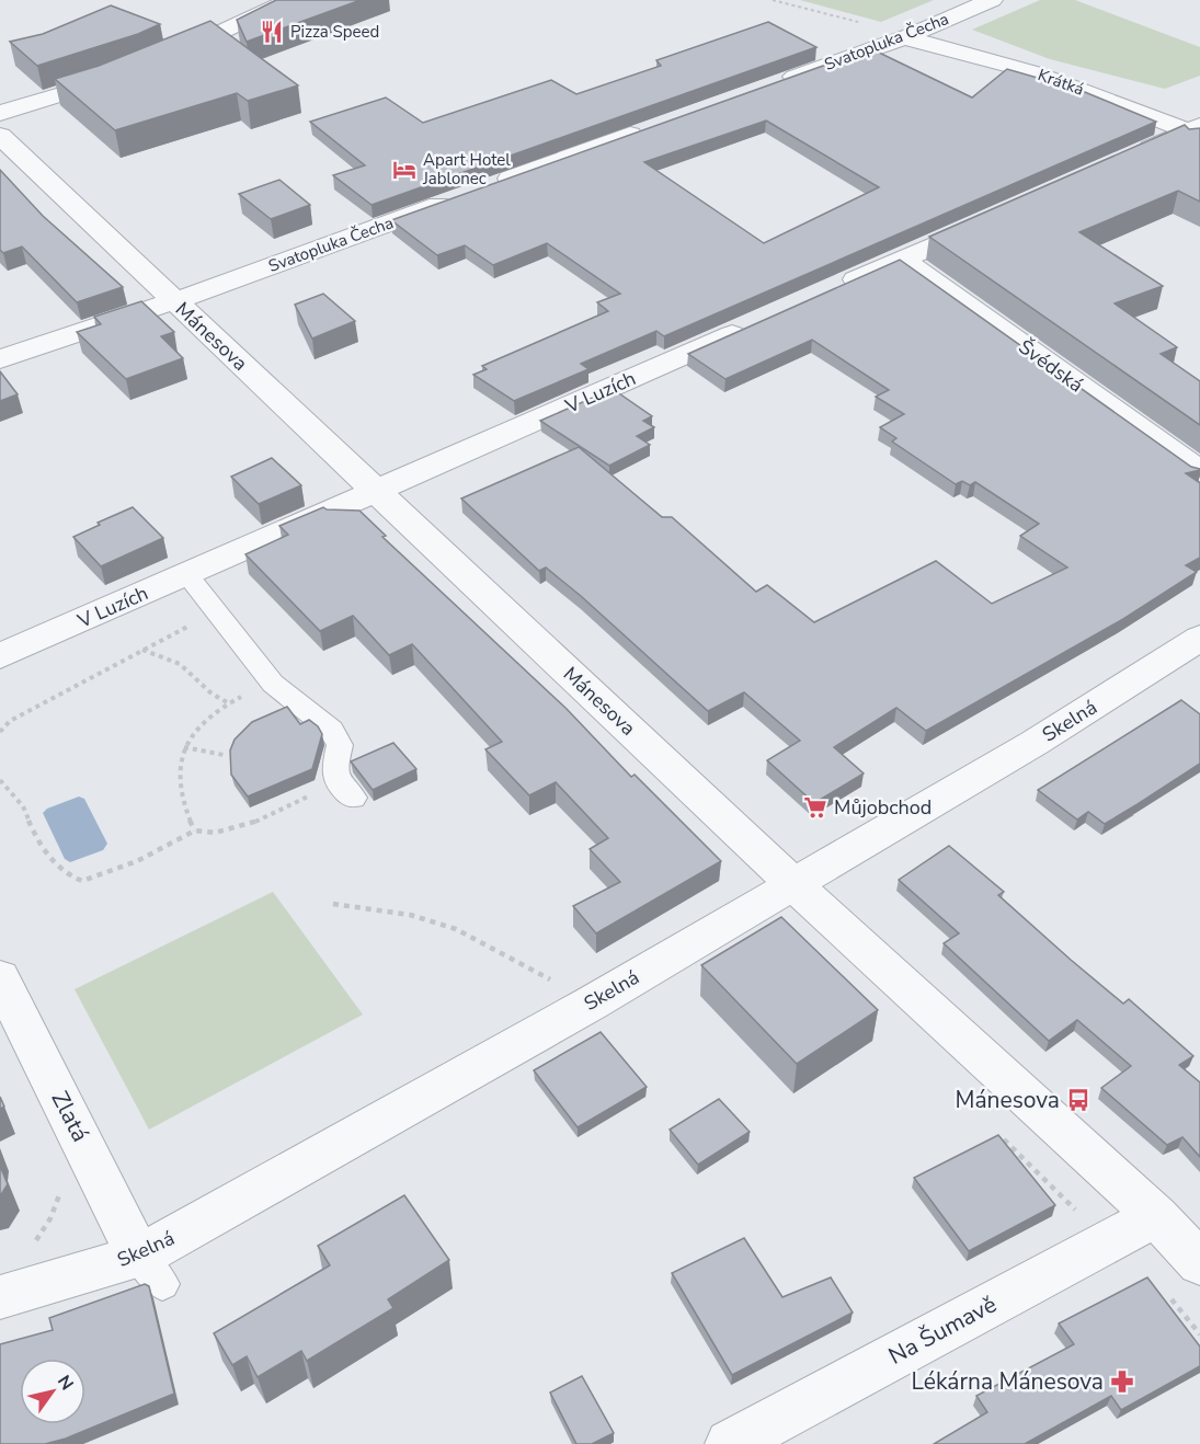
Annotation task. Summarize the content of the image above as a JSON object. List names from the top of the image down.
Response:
{
  "streets": {
    "street": [
      "Svatopluka Čecha",
      "Krátká",
      "Mánesova",
      "Švédská",
      "V Luzích",
      "Skelná",
      "Zlatá",
      "Na Šumavě"
    ]
  },
  "crossings": [
    ["Svatopluka Čecha", "Krátká"],
    ["Svatopluka Čecha", "Mánesova"],
    ["Mánesova", "V Luzích"],
    ["Mánesova", "Skelná"],
    ["Mánesova", "Na Šumavě"],
    ["Skelná", "Zlatá"]
  ],
  "places": {
    "restaurant": ["Pizza Speed"],
    "hotel": ["Apart Hotel Jablonec"],
    "supermarket": ["Můjobchod"],
    "bus stop": ["Mánesova"],
    "pharmacy": ["Lékárna Mánesova"]
  },
  "north": "top right"
}
